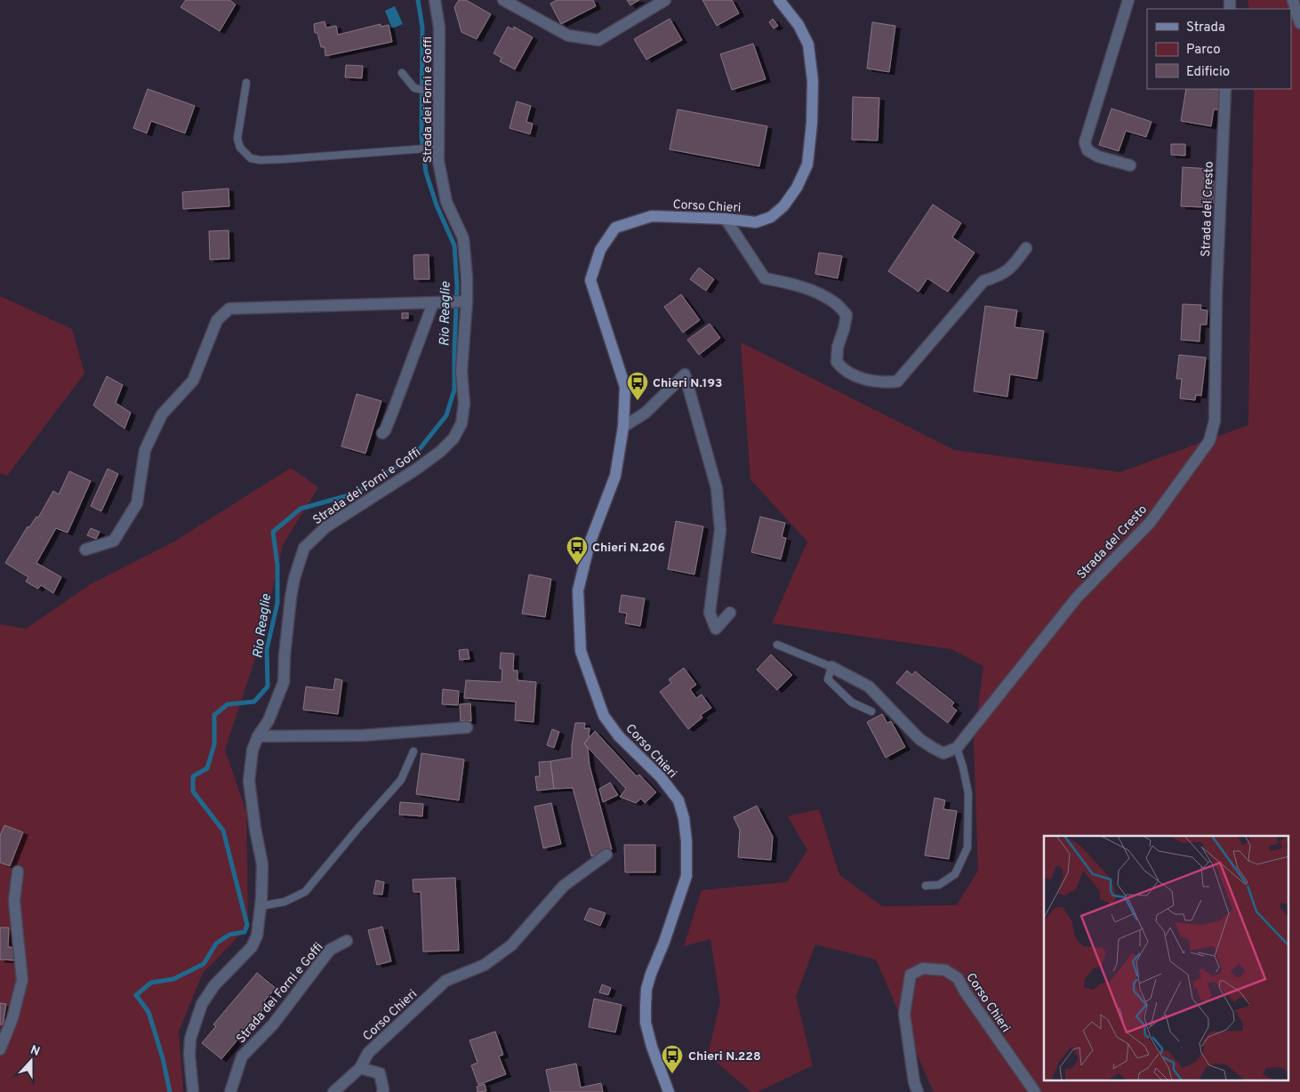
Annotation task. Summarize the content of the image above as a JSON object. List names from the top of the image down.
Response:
{
  "streets": {
    "main road": ["Corso Chieri"],
    "street": ["Strada dei Forni e Goffi", "Strada del Cresto"]
  },
  "water": ["Rio Reaglie"],
  "places": {
    "bus stop": ["Chieri N.193", "Chieri N.206", "Chieri N.228"]
  },
  "legend": ["Strada", "Parco", "Edificio"],
  "north": "top"
}
